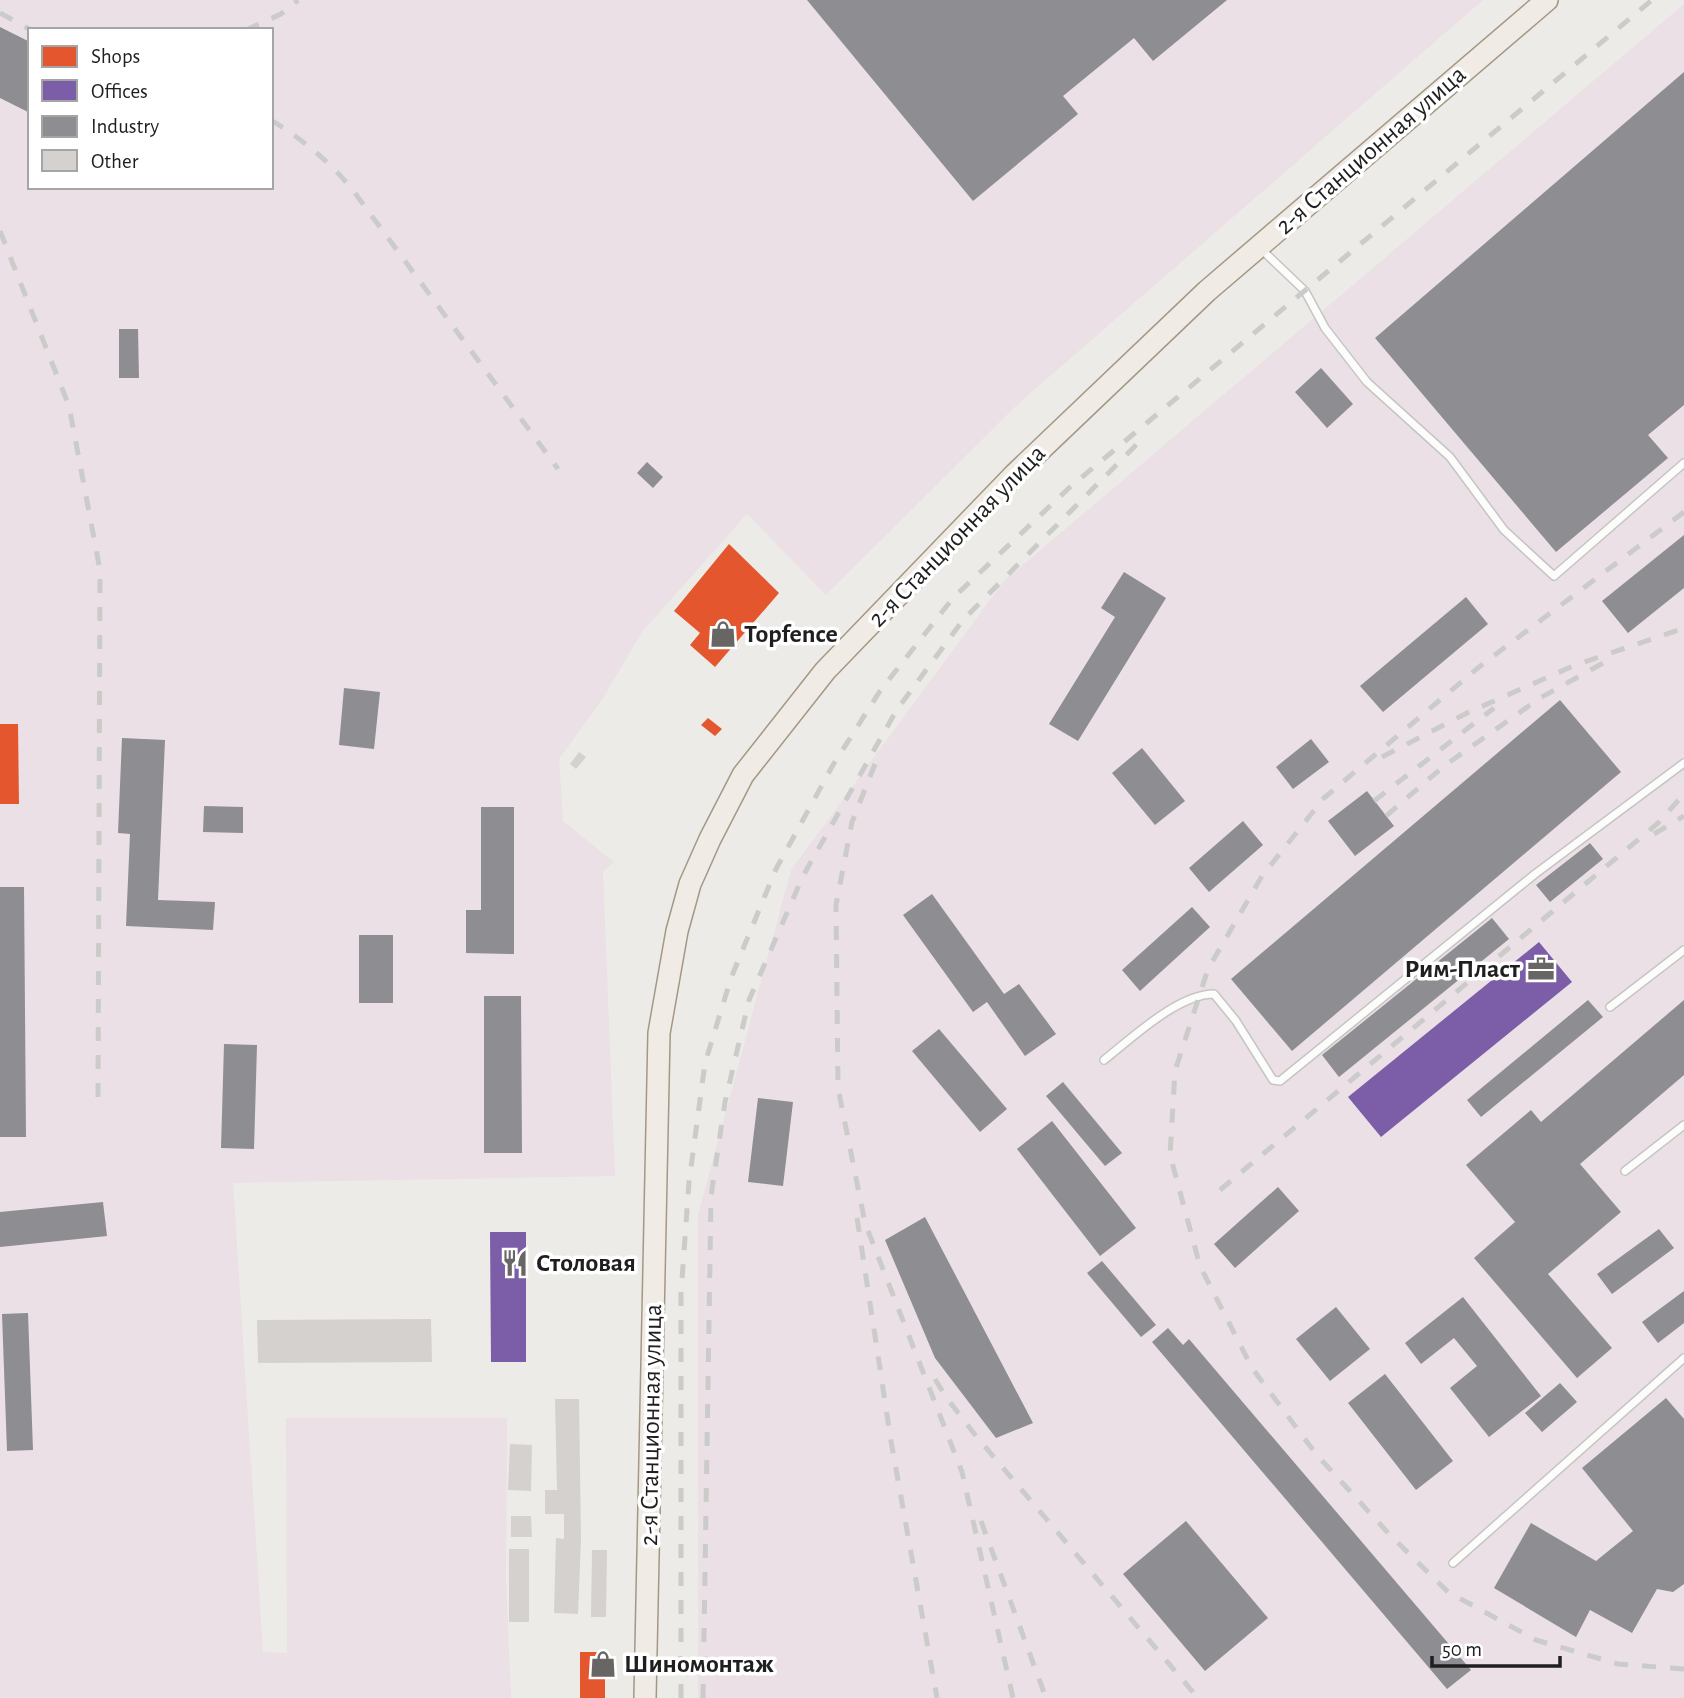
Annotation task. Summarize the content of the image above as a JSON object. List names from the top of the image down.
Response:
{
  "streets": {
    "main road": ["2-я Станционная улица"]
  },
  "places": {
    "shop": ["Topfence", "Шиномонтаж"],
    "office": ["Рим-Пласт"],
    "restaurant": ["Столовая"]
  },
  "legend": [
    "Shops",
    "Offices",
    "Industry",
    "Other"
  ],
  "scale_bar": "50 m"
}
